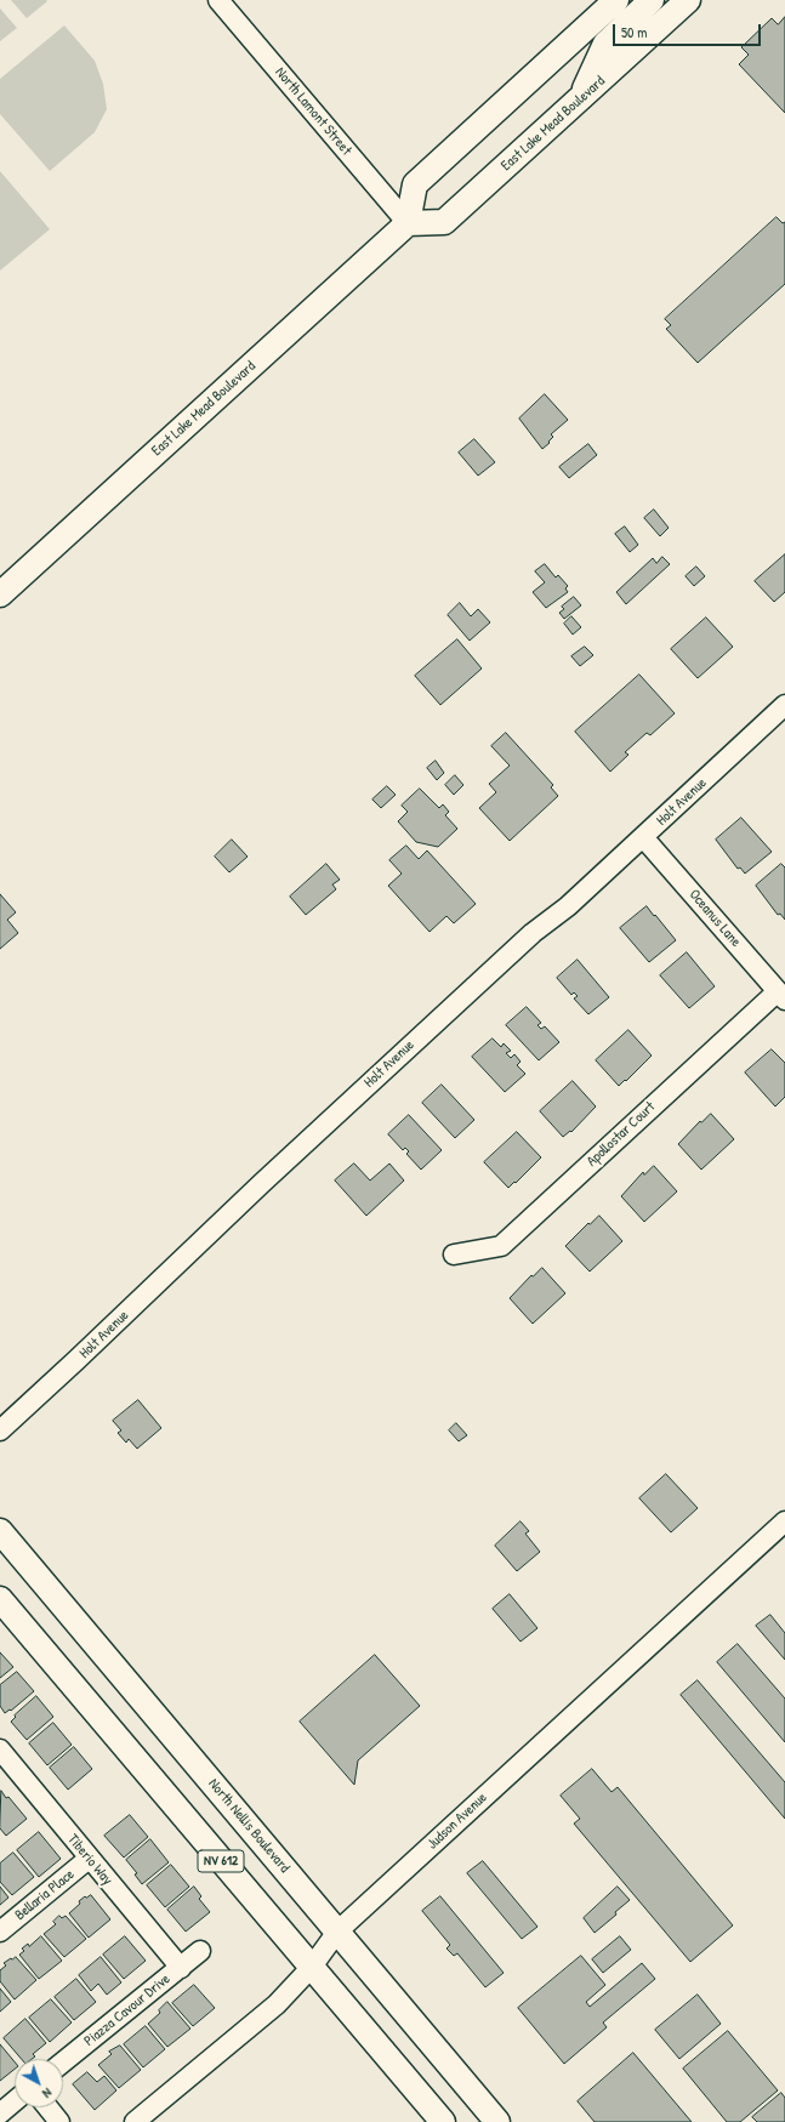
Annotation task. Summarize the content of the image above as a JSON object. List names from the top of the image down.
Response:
{
  "streets": {
    "main road": ["East Lake Mead Boulevard", "North Nellis Boulevard", "NV 612"],
    "street": [
      "North Lamont Street",
      "Holt Avenue",
      "Oceanus Lane",
      "Apollostar Court",
      "Judson Avenue",
      "Tiberio Way",
      "Bellaria Place",
      "Piazza Cavour Drive"
    ]
  },
  "crossings": [
    ["North Lamont Street", "East Lake Mead Boulevard"],
    ["Holt Avenue", "Oceanus Lane"],
    ["Oceanus Lane", "Apollostar Court"],
    ["Judson Avenue", "North Nellis Boulevard"],
    ["Judson Avenue", "NV 612"],
    ["Tiberio Way", "Bellaria Place"],
    ["Tiberio Way", "Piazza Cavour Drive"]
  ],
  "scale_bar": "50 m",
  "north": "bottom right"
}
